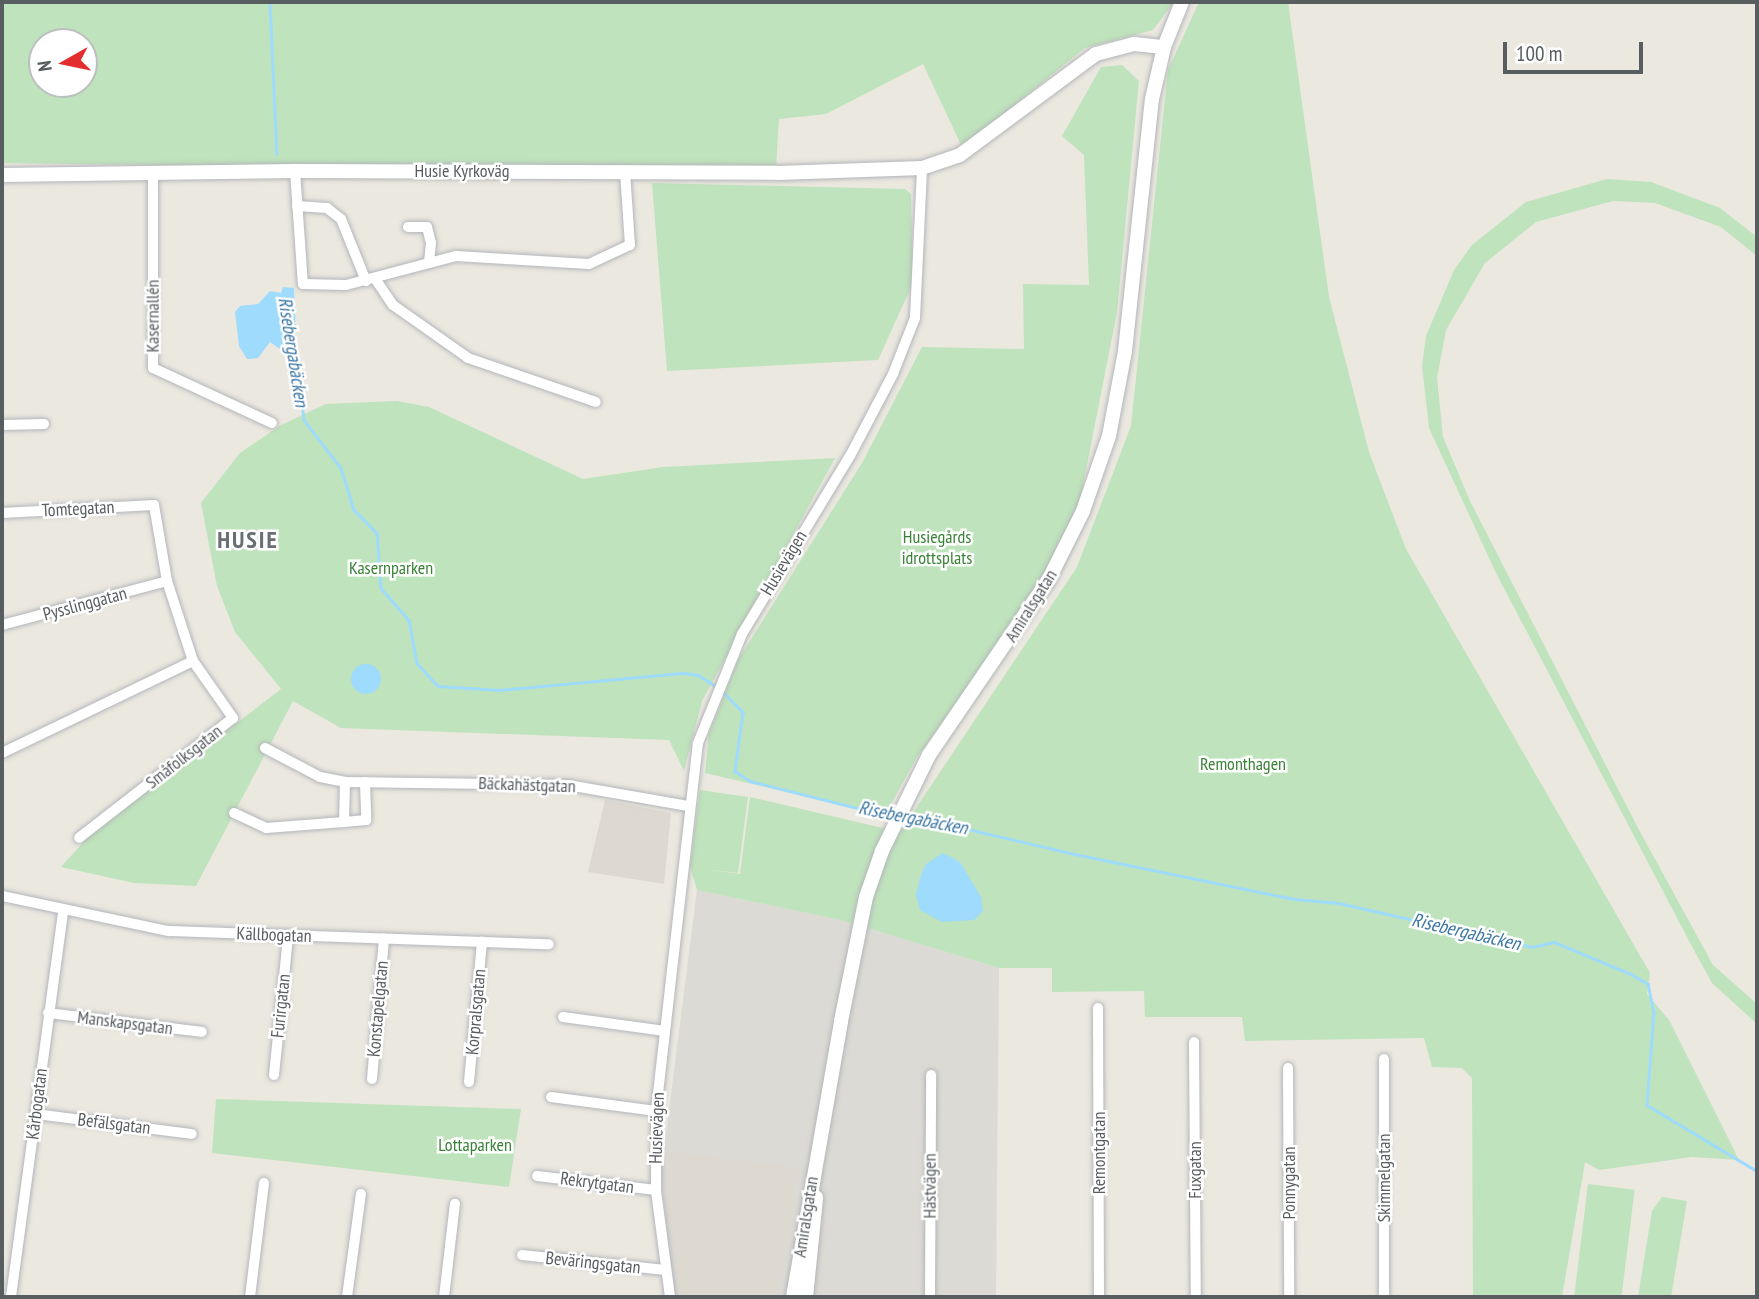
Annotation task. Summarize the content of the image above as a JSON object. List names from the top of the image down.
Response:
{
  "streets": {
    "street": [
      "Husie Kyrkoväg",
      "Kasernallén",
      "Tomtegatan",
      "Husievägen",
      "Pysslinggatan",
      "Amiralsgatan",
      "Småfolksgatan",
      "Bäckahästgatan",
      "Källbogatan",
      "Furirgatan",
      "Konstapelgatan",
      "Korpralsgatan",
      "Manskapsgatan",
      "Kårbogatan",
      "Befälsgatan",
      "Remontgatan",
      "Fuxgatan",
      "Skimmelgatan",
      "Rekrytgatan",
      "Ponnygatan",
      "Hästvägen",
      "Beväringsgatan"
    ]
  },
  "crossings": [
    ["Husie Kyrkoväg", "Kasernallén"],
    ["Husie Kyrkoväg", "Husievägen"],
    ["Tomtegatan", "Småfolksgatan"],
    ["Husievägen", "Bäckahästgatan"],
    ["Husievägen", "Rekrytgatan"],
    ["Husievägen", "Beväringsgatan"],
    ["Pysslinggatan", "Småfolksgatan"],
    ["Källbogatan", "Furirgatan"],
    ["Källbogatan", "Konstapelgatan"],
    ["Källbogatan", "Korpralsgatan"],
    ["Källbogatan", "Kårbogatan"],
    ["Manskapsgatan", "Kårbogatan"],
    ["Kårbogatan", "Befälsgatan"]
  ],
  "districts": ["HUSIE"],
  "water": ["Risebergabäcken"],
  "parks": [
    "Husiegårds idrottsplats",
    "Kasernparken",
    "Remonthagen",
    "Lottaparken"
  ],
  "scale_bar": "100 m",
  "north": "left"
}
